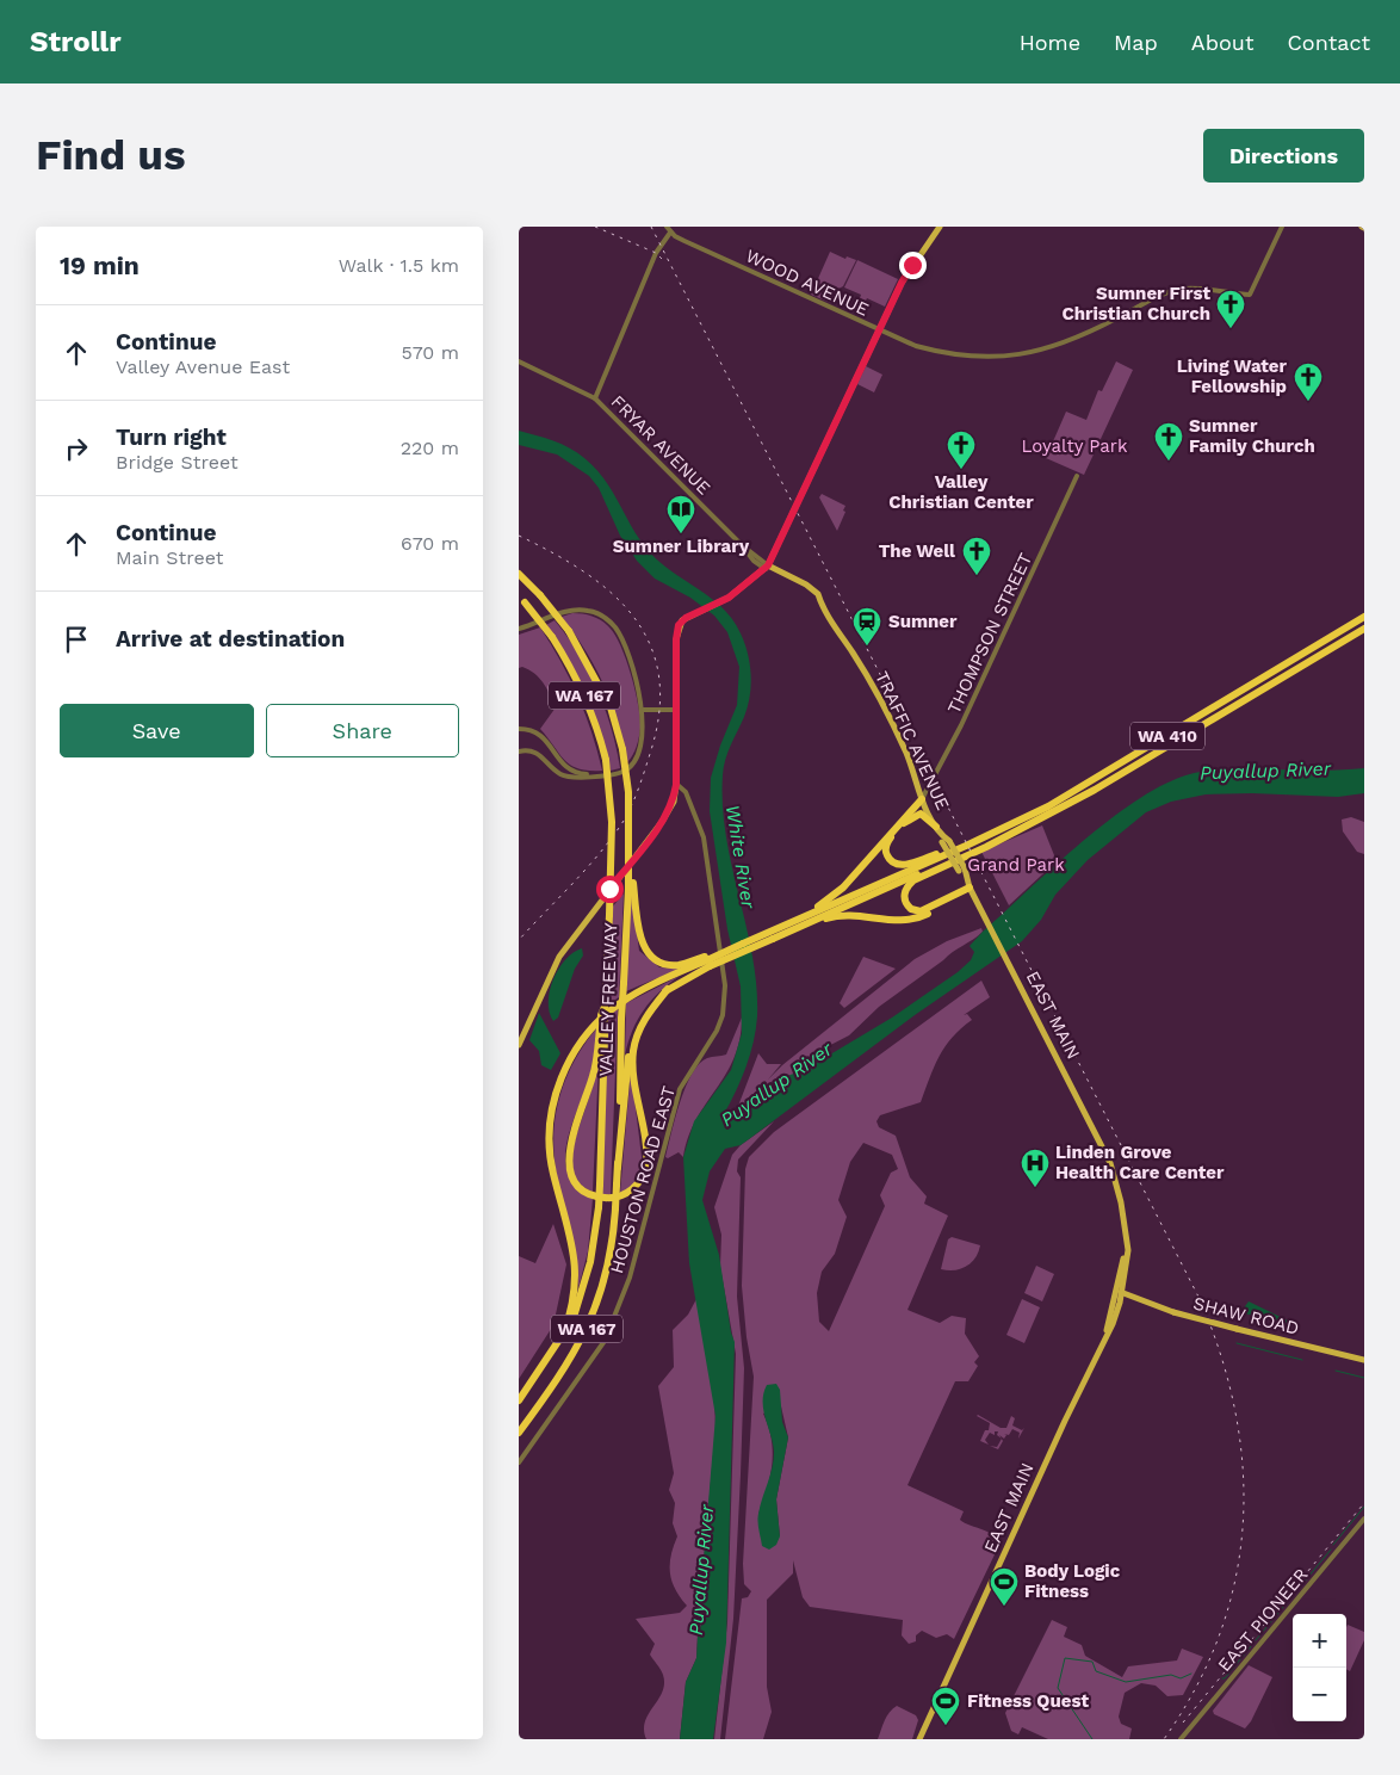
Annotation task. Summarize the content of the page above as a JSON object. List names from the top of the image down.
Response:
{
  "streets": {
    "highway": ["WA 167", "WA 410", "VALLEY FREEWAY"],
    "main road": ["TRAFFIC AVENUE", "EAST MAIN", "SHAW ROAD"],
    "street": [
      "WOOD AVENUE",
      "FRYAR AVENUE",
      "THOMPSON STREET",
      "HOUSTON ROAD EAST",
      "EAST PIONEER"
    ]
  },
  "crossings": [
    ["FRYAR AVENUE", "TRAFFIC AVENUE"],
    ["THOMPSON STREET", "TRAFFIC AVENUE"],
    ["WA 167", "VALLEY FREEWAY"],
    ["TRAFFIC AVENUE", "EAST MAIN"],
    ["EAST MAIN", "SHAW ROAD"]
  ],
  "water": ["Puyallup River", "White River"],
  "parks": ["Loyalty Park", "Grand Park"],
  "places": {
    "church": [
      "Sumner First Christian Church",
      "Living Water Fellowship",
      "Sumner Family Church",
      "Valley Christian Center",
      "The Well"
    ],
    "library": ["Sumner Library"],
    "station": ["Sumner"],
    "hospital": ["Linden Grove Health Care Center"],
    "sports": ["Body Logic Fitness", "Fitness Quest"]
  },
  "page": {
    "header": "Strollr",
    "nav": [
      "Home",
      "Map",
      "About",
      "Contact"
    ],
    "buttons": [
      "Directions",
      ["Save", "Share"]
    ],
    "title": "Find us",
    "heading": ["19 min", "Walk · 1.5 km"],
    "list": [
      ["Continue", "Valley Avenue East", "570 m"],
      ["Turn right", "Bridge Street", "220 m"],
      ["Continue", "Main Street", "670 m"],
      "Arrive at destination"
    ],
    "map_buttons": ["+", "−"]
  }
}
